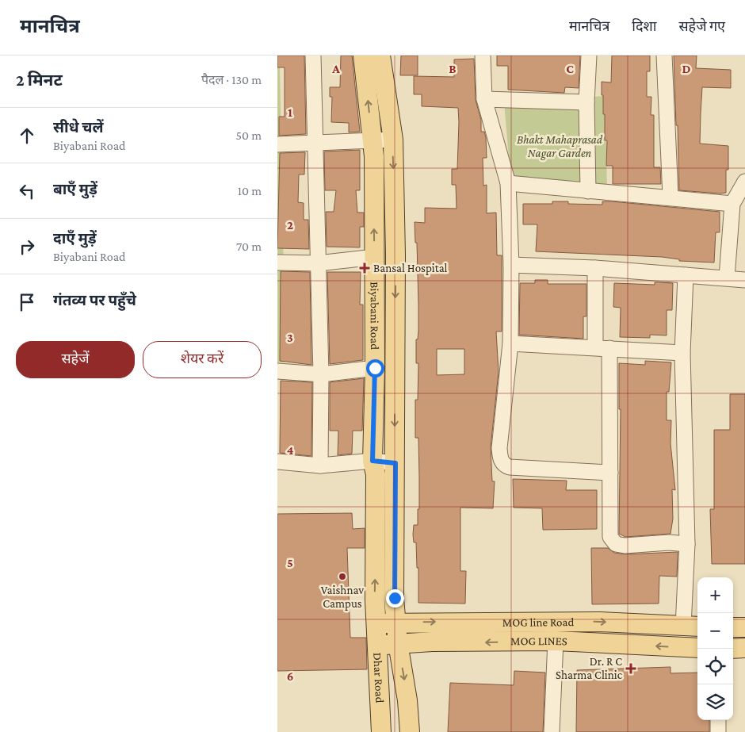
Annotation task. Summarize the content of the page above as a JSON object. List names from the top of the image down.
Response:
{
  "streets": {
    "main road": [
      "Biyabani Road",
      "MOG line Road",
      "MOG LINES",
      "Dhar Road"
    ]
  },
  "crossings": [
    ["Biyabani Road", "MOG line Road"],
    ["Biyabani Road", "MOG LINES"],
    ["Biyabani Road", "Dhar Road"],
    ["MOG line Road", "Dhar Road"],
    ["MOG LINES", "Dhar Road"]
  ],
  "one_way": ["MOG line Road", "MOG LINES"],
  "parks": ["Bhakt Mahaprasad Nagar Garden"],
  "places": {
    "health": ["Bansal Hospital", "Dr. R C Sharma Clinic"],
    "other": ["Vaishnav Campus"]
  },
  "page": {
    "header": "मानचित्र",
    "nav": ["मानचित्र", "दिशा", "सहेजे गए"],
    "heading": ["2 मिनट", "पैदल · 130 m"],
    "list": [
      ["सीधे चलें", "Biyabani Road", "50 m"],
      ["बाएँ मुड़ें", "10 m"],
      ["दाएँ मुड़ें", "Biyabani Road", "70 m"],
      "गंतव्य पर पहुँचे"
    ],
    "buttons": ["सहेजें", "शेयर करें"],
    "map_buttons": ["+", "−"]
  },
  "grid": {
    "columns": [
      "A",
      "B",
      "C",
      "D"
    ],
    "rows": [
      "1",
      "2",
      "3",
      "4",
      "5",
      "6"
    ]
  }
}
